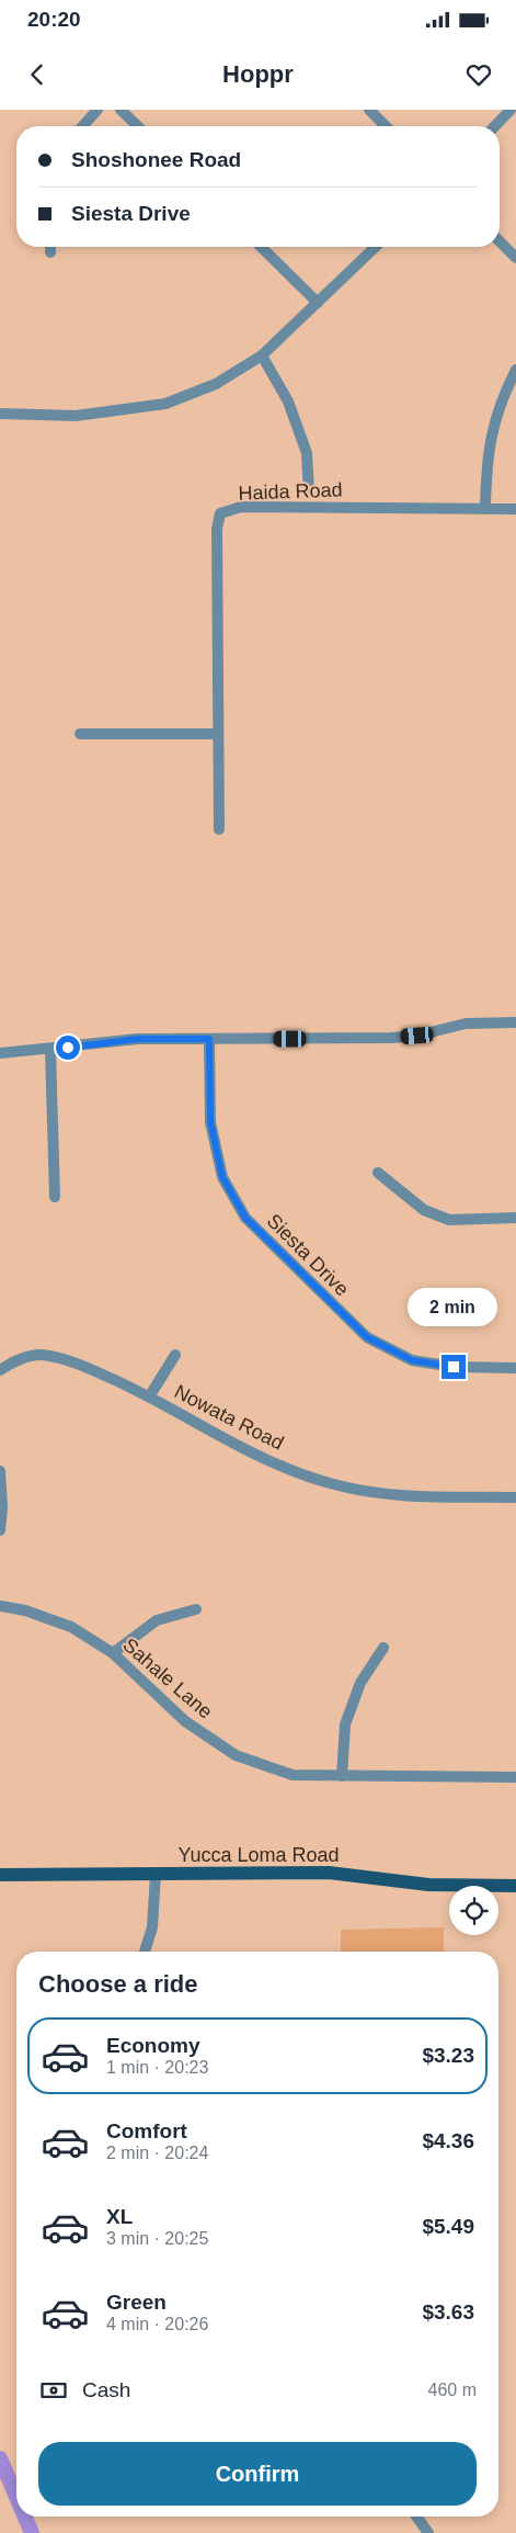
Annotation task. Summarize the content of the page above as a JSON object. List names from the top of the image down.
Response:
{
  "streets": {
    "main road": ["Yucca Loma Road"],
    "street": [
      "Haida Road",
      "Siesta Drive",
      "Nowata Road",
      "Sahale Lane"
    ]
  },
  "page": {
    "status": "20:20",
    "header": "Hoppr",
    "banner": ["Shoshonee Road", "Siesta Drive"],
    "bubble": "2 min",
    "heading": "Choose a ride",
    "list": [
      {
        "name": "Economy",
        "note": "1 min · 20:23",
        "value": "$3.23"
      },
      {
        "name": "Comfort",
        "note": "2 min · 20:24",
        "value": "$4.36"
      },
      {
        "name": "XL",
        "note": "3 min · 20:25",
        "value": "$5.49"
      },
      {
        "name": "Green",
        "note": "4 min · 20:26",
        "value": "$3.63"
      }
    ],
    "pay": ["Cash", "460 m"],
    "buttons": "Confirm"
  }
}
